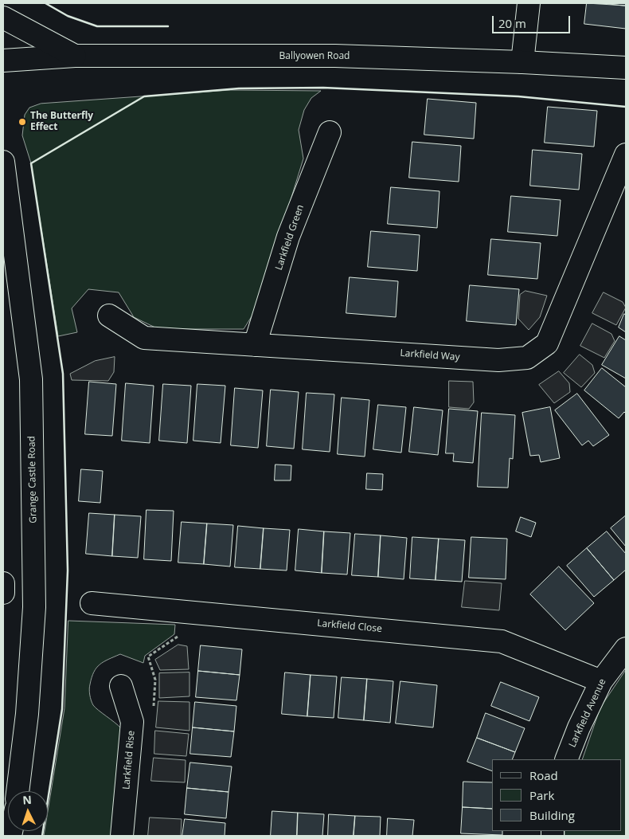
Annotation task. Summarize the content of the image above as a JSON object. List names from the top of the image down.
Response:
{
  "streets": {
    "street": [
      "Ballyowen Road",
      "Larkfield Green",
      "Larkfield Way",
      "Grange Castle Road",
      "Larkfield Close",
      "Larkfield Avenue",
      "Larkfield Rise"
    ]
  },
  "crossings": [
    ["Larkfield Green", "Larkfield Way"],
    ["Larkfield Close", "Larkfield Avenue"]
  ],
  "places": ["The Butterfly Effect"],
  "legend": ["Road", "Park", "Building"],
  "scale_bar": "20 m",
  "north": "top"
}
